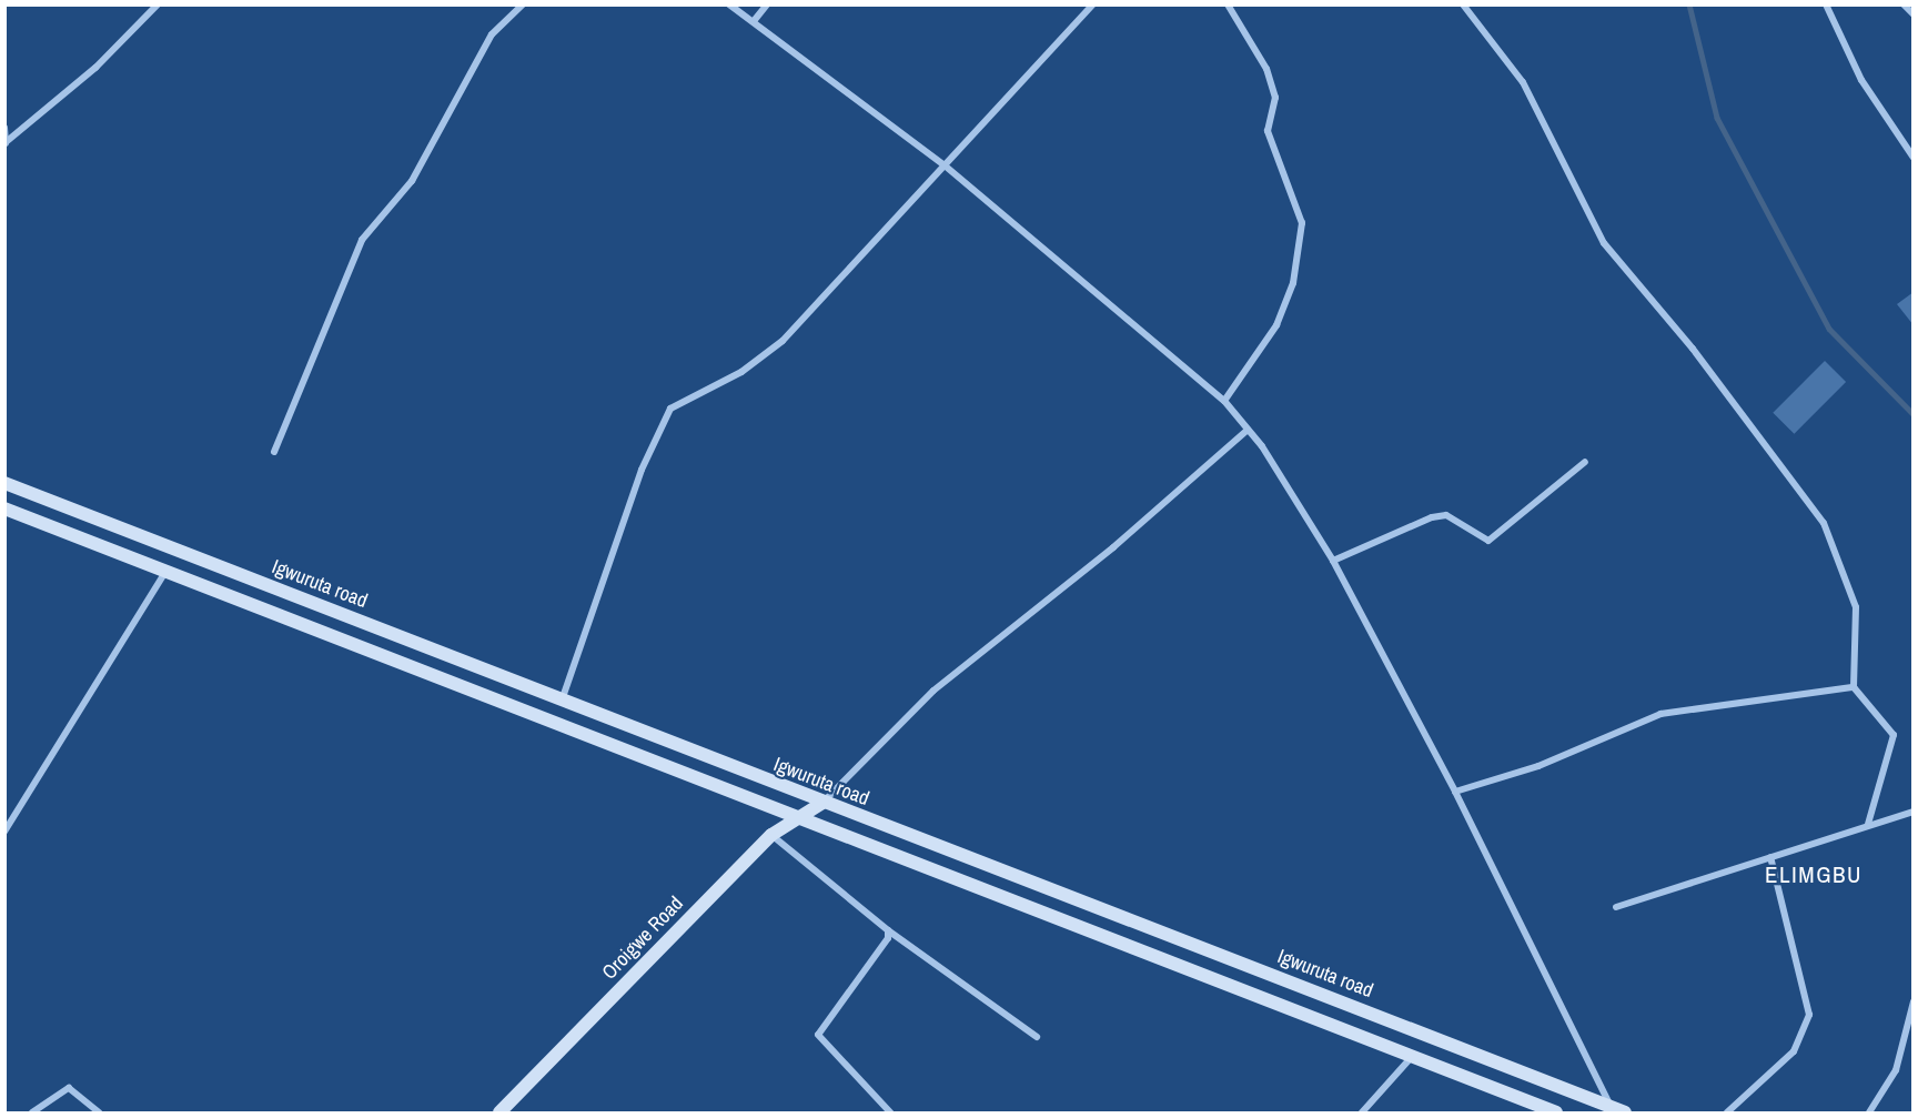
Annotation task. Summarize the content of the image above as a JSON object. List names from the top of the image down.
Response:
{
  "streets": {
    "main road": ["Igwuruta road", "Oroigwe Road"]
  },
  "crossings": [
    ["Igwuruta road", "Oroigwe Road"]
  ],
  "districts": ["ELIMGBU"]
}
